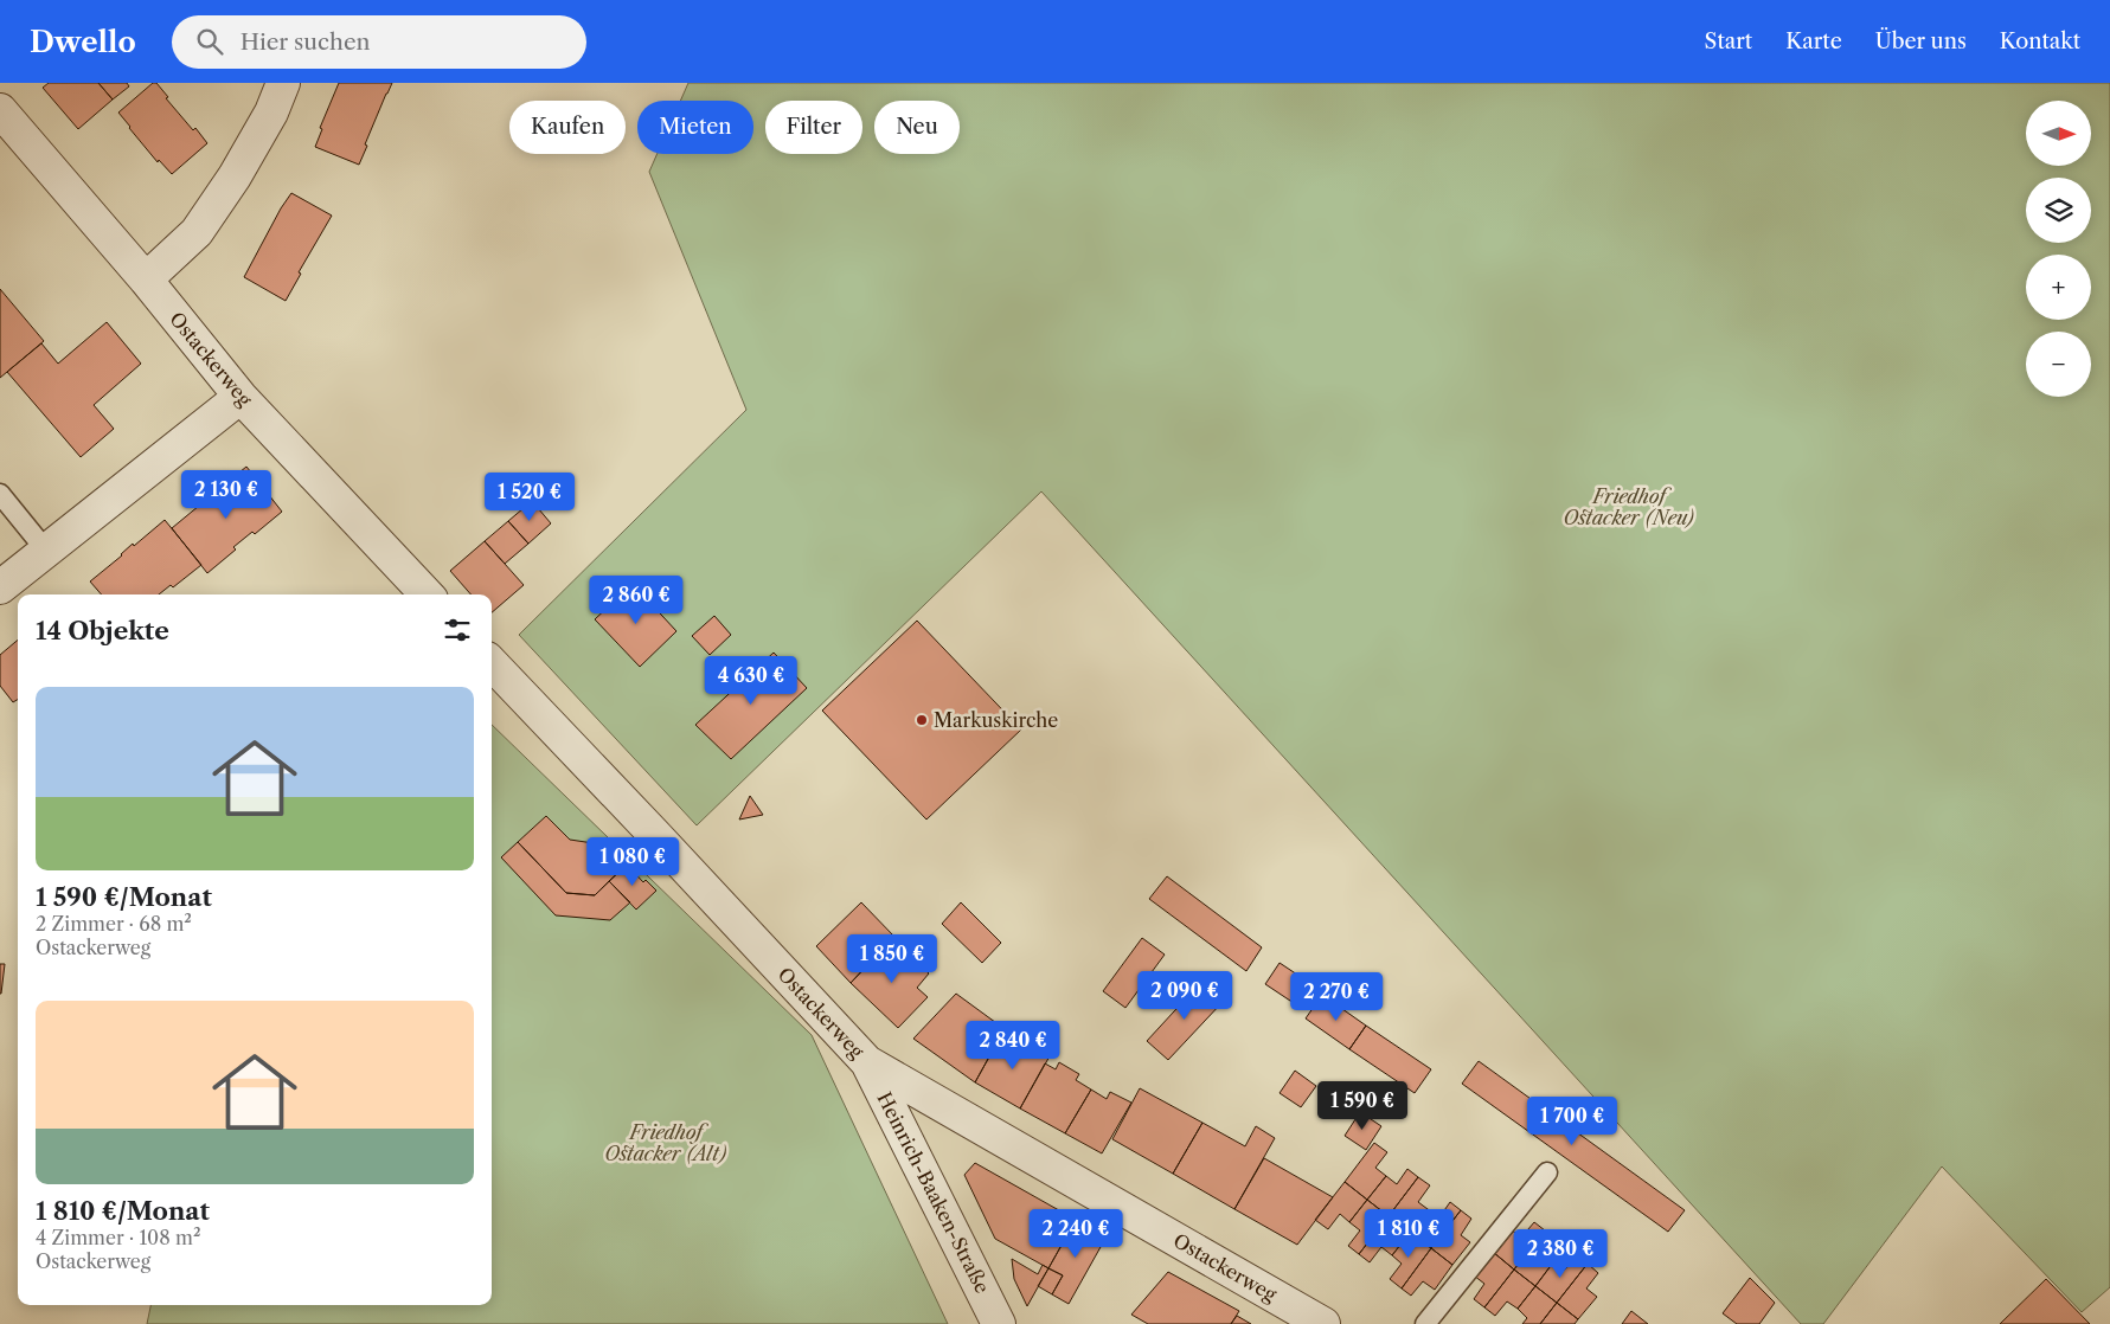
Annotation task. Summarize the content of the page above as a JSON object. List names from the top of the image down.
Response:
{
  "streets": {
    "street": ["Ostackerweg", "Heinrich-Baaken-Straße"]
  },
  "crossings": [
    ["Ostackerweg", "Heinrich-Baaken-Straße"]
  ],
  "parks": ["Friedhof Ostacker (Neu)", "Friedhof Ostacker (Alt)"],
  "places": ["Markuskirche"],
  "north": "right",
  "page": {
    "header": "Dwello",
    "search": "Hier suchen",
    "nav": [
      "Start",
      "Karte",
      "Über uns",
      "Kontakt"
    ],
    "map_buttons": ["+", "−"],
    "chip": [
      "Kaufen",
      "Mieten",
      "Filter",
      "Neu"
    ],
    "price": [
      "2 130 €",
      "1 520 €",
      "2 860 €",
      "4 630 €",
      "1 080 €",
      "1 850 €",
      "2 090 €",
      "2 270 €",
      "2 840 €",
      "1 590 €",
      "1 700 €",
      "2 240 €",
      "1 810 €",
      "2 380 €"
    ],
    "heading": "14 Objekte",
    "list": [
      {
        "name": "1 590 €/Monat",
        "note": "2 Zimmer · 68 m² · Ostackerweg"
      },
      {
        "name": "1 810 €/Monat",
        "note": "4 Zimmer · 108 m² · Ostackerweg"
      }
    ]
  }
}
